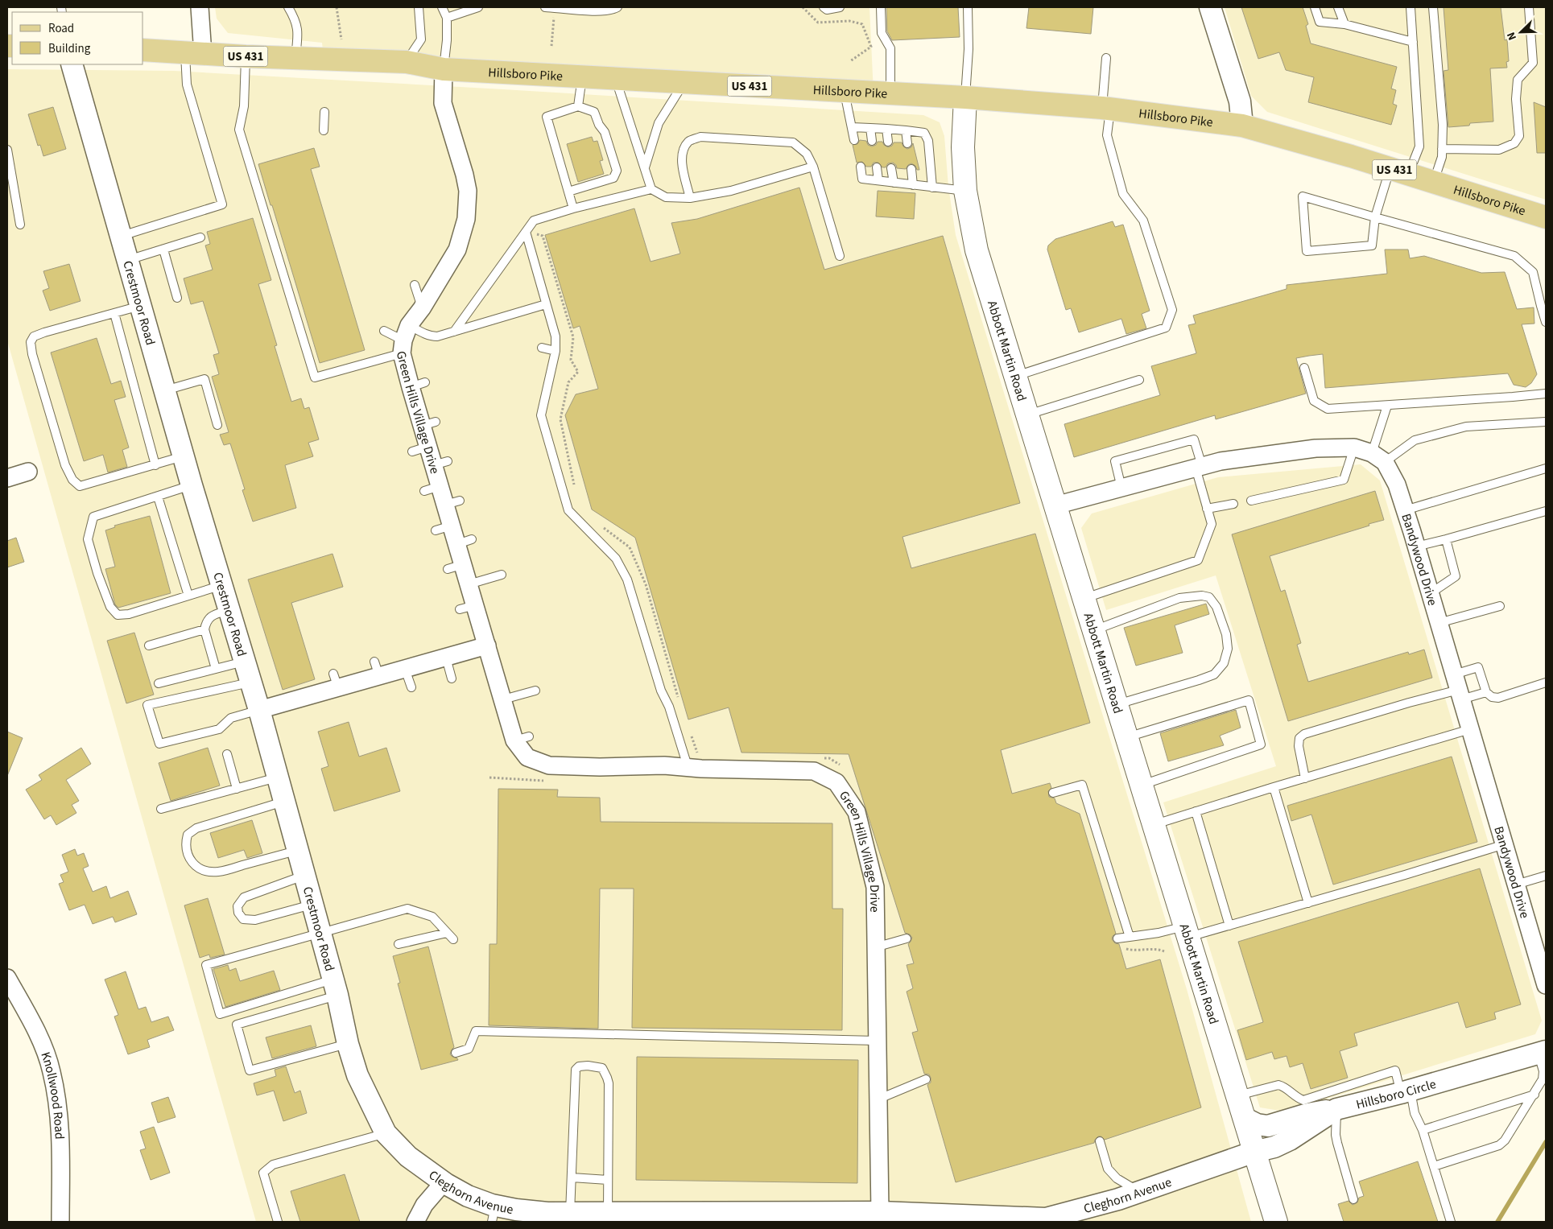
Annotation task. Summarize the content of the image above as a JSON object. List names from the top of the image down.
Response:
{
  "streets": {
    "main road": ["US 431", "Hillsboro Pike", "Abbott Martin Road"],
    "street": [
      "Crestmoor Road",
      "Green Hills Village Drive",
      "Bandywood Drive",
      "Hillsboro Circle",
      "Knollwood Road",
      "Cleghorn Avenue"
    ]
  },
  "crossings": [
    ["Hillsboro Pike", "Abbott Martin Road"],
    ["Crestmoor Road", "Cleghorn Avenue"],
    ["Abbott Martin Road", "Hillsboro Circle"],
    ["Abbott Martin Road", "Cleghorn Avenue"],
    ["Green Hills Village Drive", "Cleghorn Avenue"],
    ["Hillsboro Circle", "Cleghorn Avenue"]
  ],
  "legend": ["Road", "Building"],
  "north": "bottom left"
}
